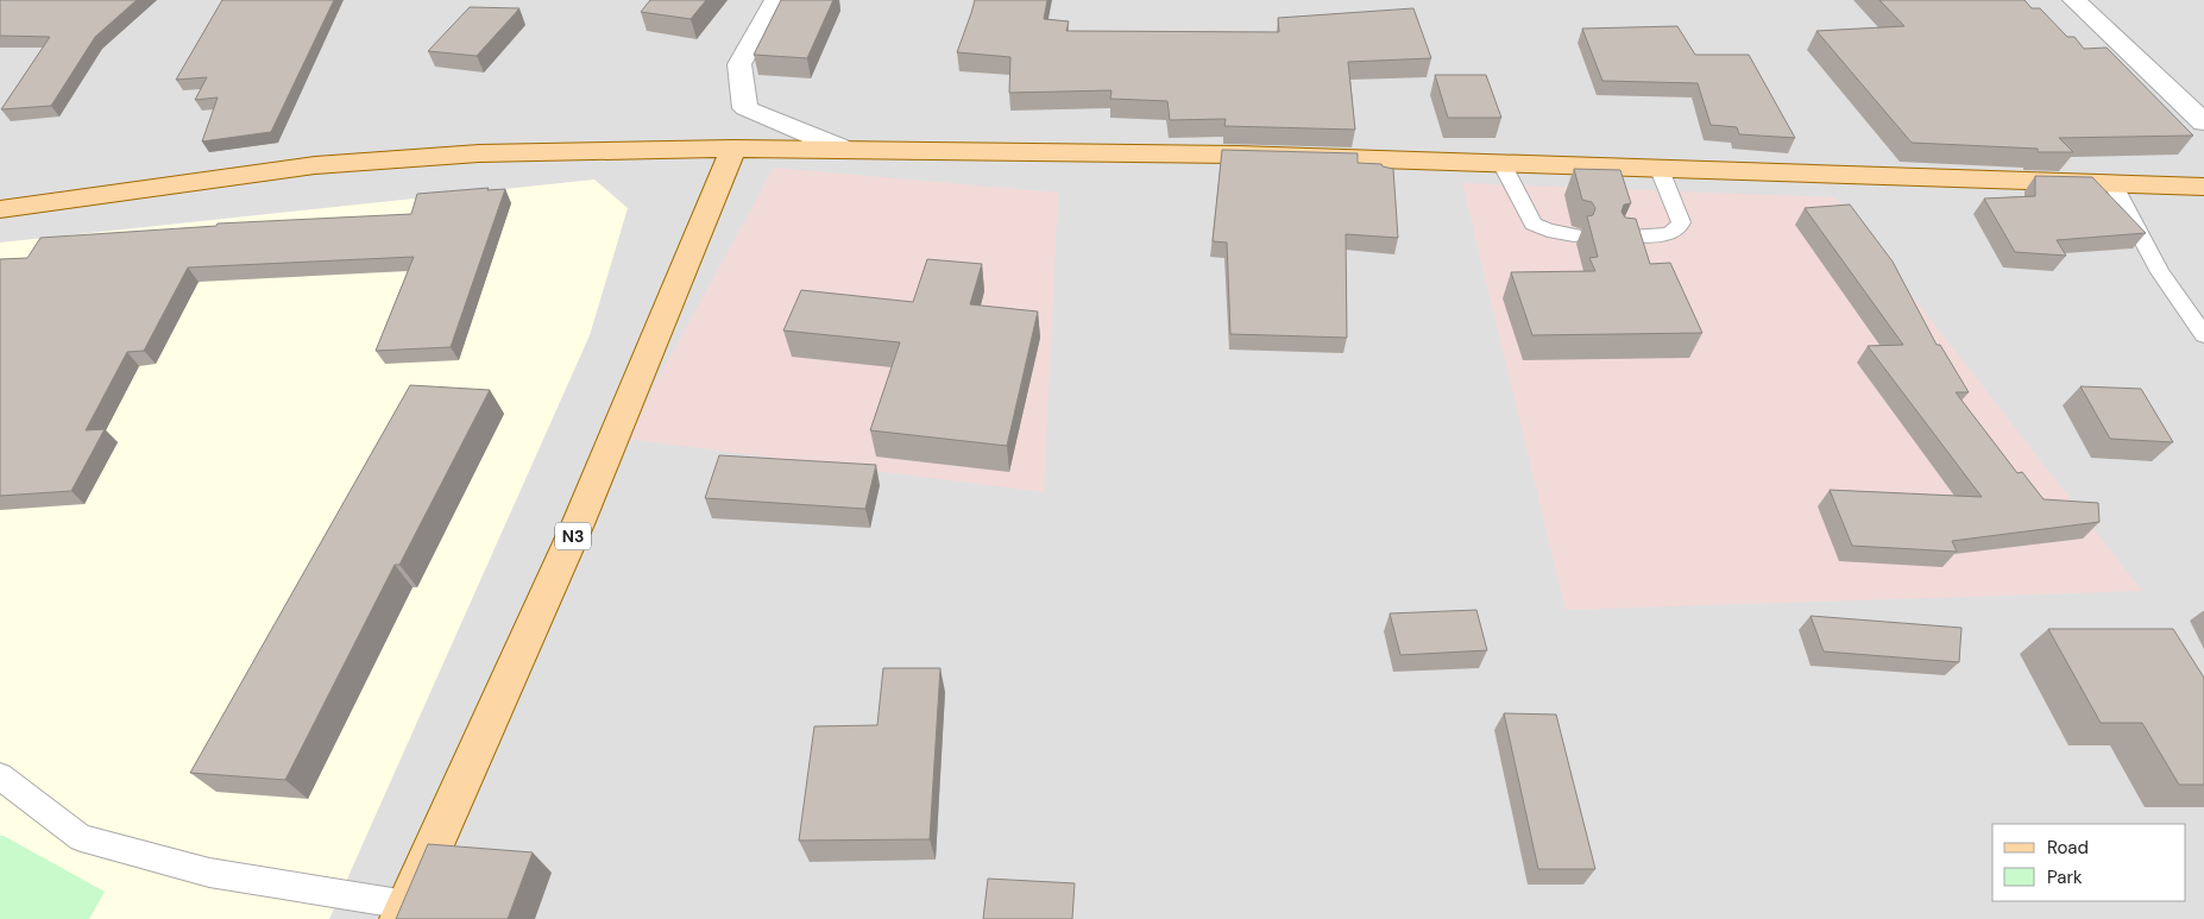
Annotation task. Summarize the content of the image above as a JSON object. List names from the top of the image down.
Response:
{
  "streets": {
    "main road": ["N3"]
  },
  "legend": ["Road", "Park"]
}
